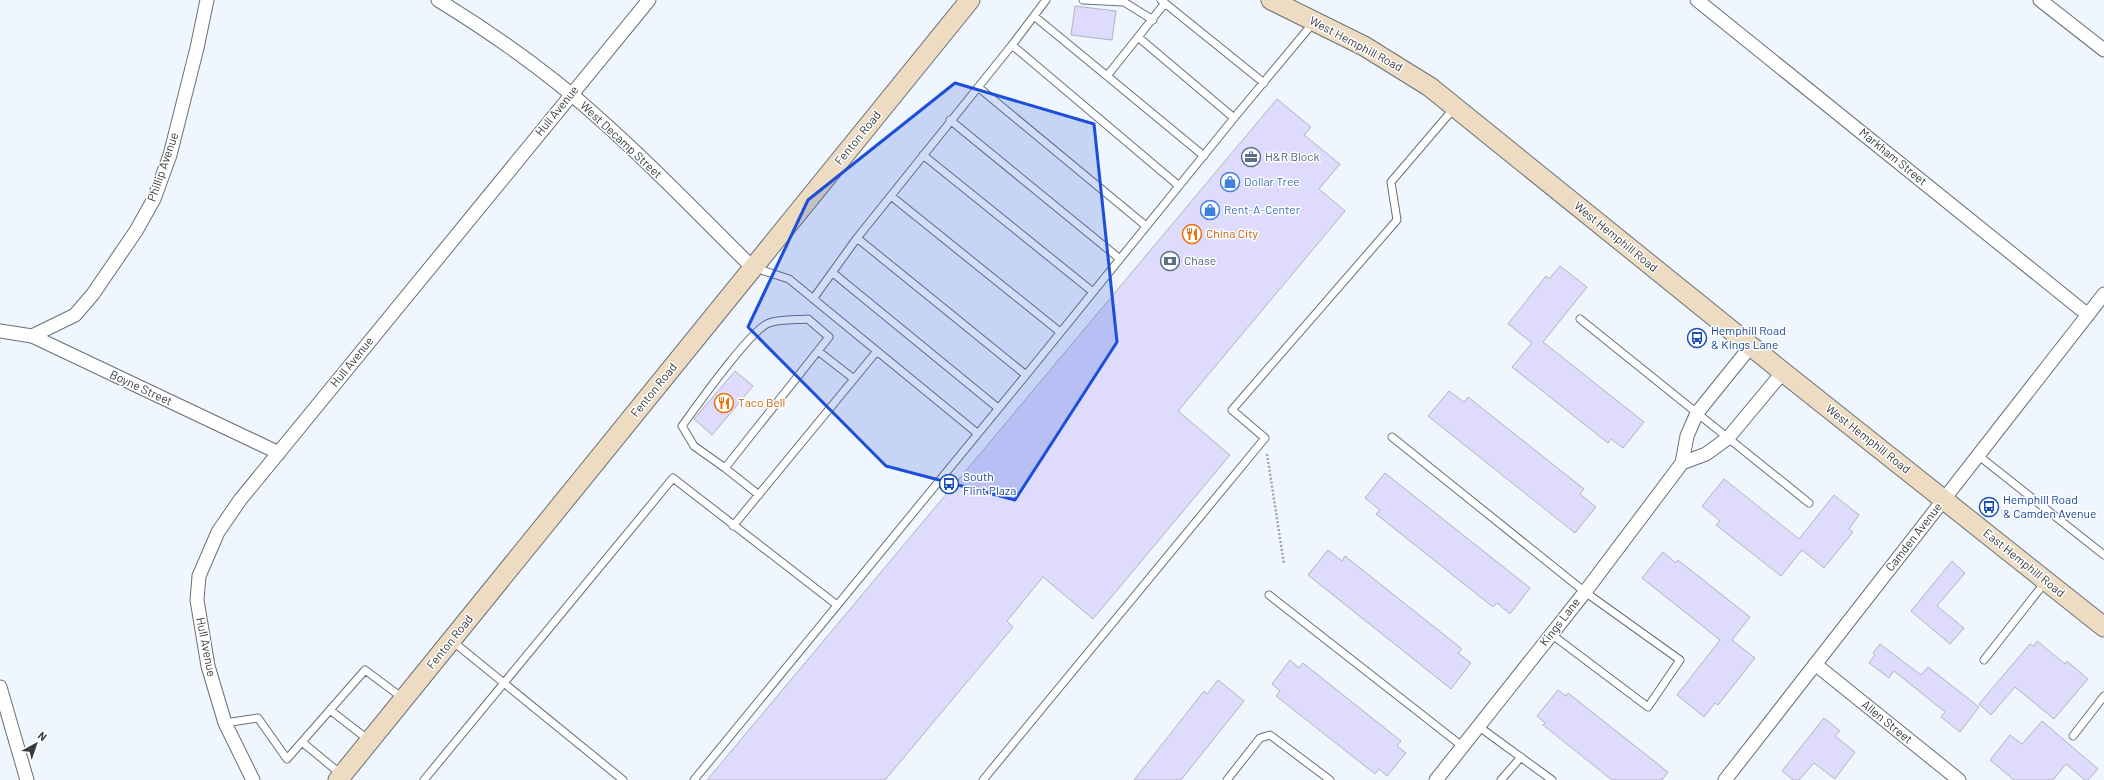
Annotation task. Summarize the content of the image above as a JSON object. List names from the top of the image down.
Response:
{
  "streets": {
    "street": [
      "West Hemphill Road",
      "Hull Avenue",
      "Fenton Road",
      "West Decamp Street",
      "Markham Street",
      "Phillip Avenue",
      "Boyne Street",
      "Camden Avenue",
      "East Hemphill Road",
      "Kings Lane",
      "Allen Street"
    ]
  },
  "crossings": [
    ["West Hemphill Road", "Camden Avenue"],
    ["West Hemphill Road", "East Hemphill Road"],
    ["West Hemphill Road", "Kings Lane"],
    ["Hull Avenue", "West Decamp Street"],
    ["Hull Avenue", "Boyne Street"],
    ["Fenton Road", "West Decamp Street"],
    ["Markham Street", "Camden Avenue"],
    ["Phillip Avenue", "Boyne Street"],
    ["Camden Avenue", "East Hemphill Road"],
    ["Camden Avenue", "Allen Street"]
  ],
  "places": {
    "office": ["H&R Block"],
    "shop": ["Dollar Tree", "Rent-A-Center"],
    "restaurant": ["China City", "Taco Bell"],
    "bank": ["Chase"],
    "bus stop": ["Hemphill Road & Kings Lane", "South Flint Plaza", "Hemphill Road & Camden Avenue"]
  },
  "north": "top right"
}
